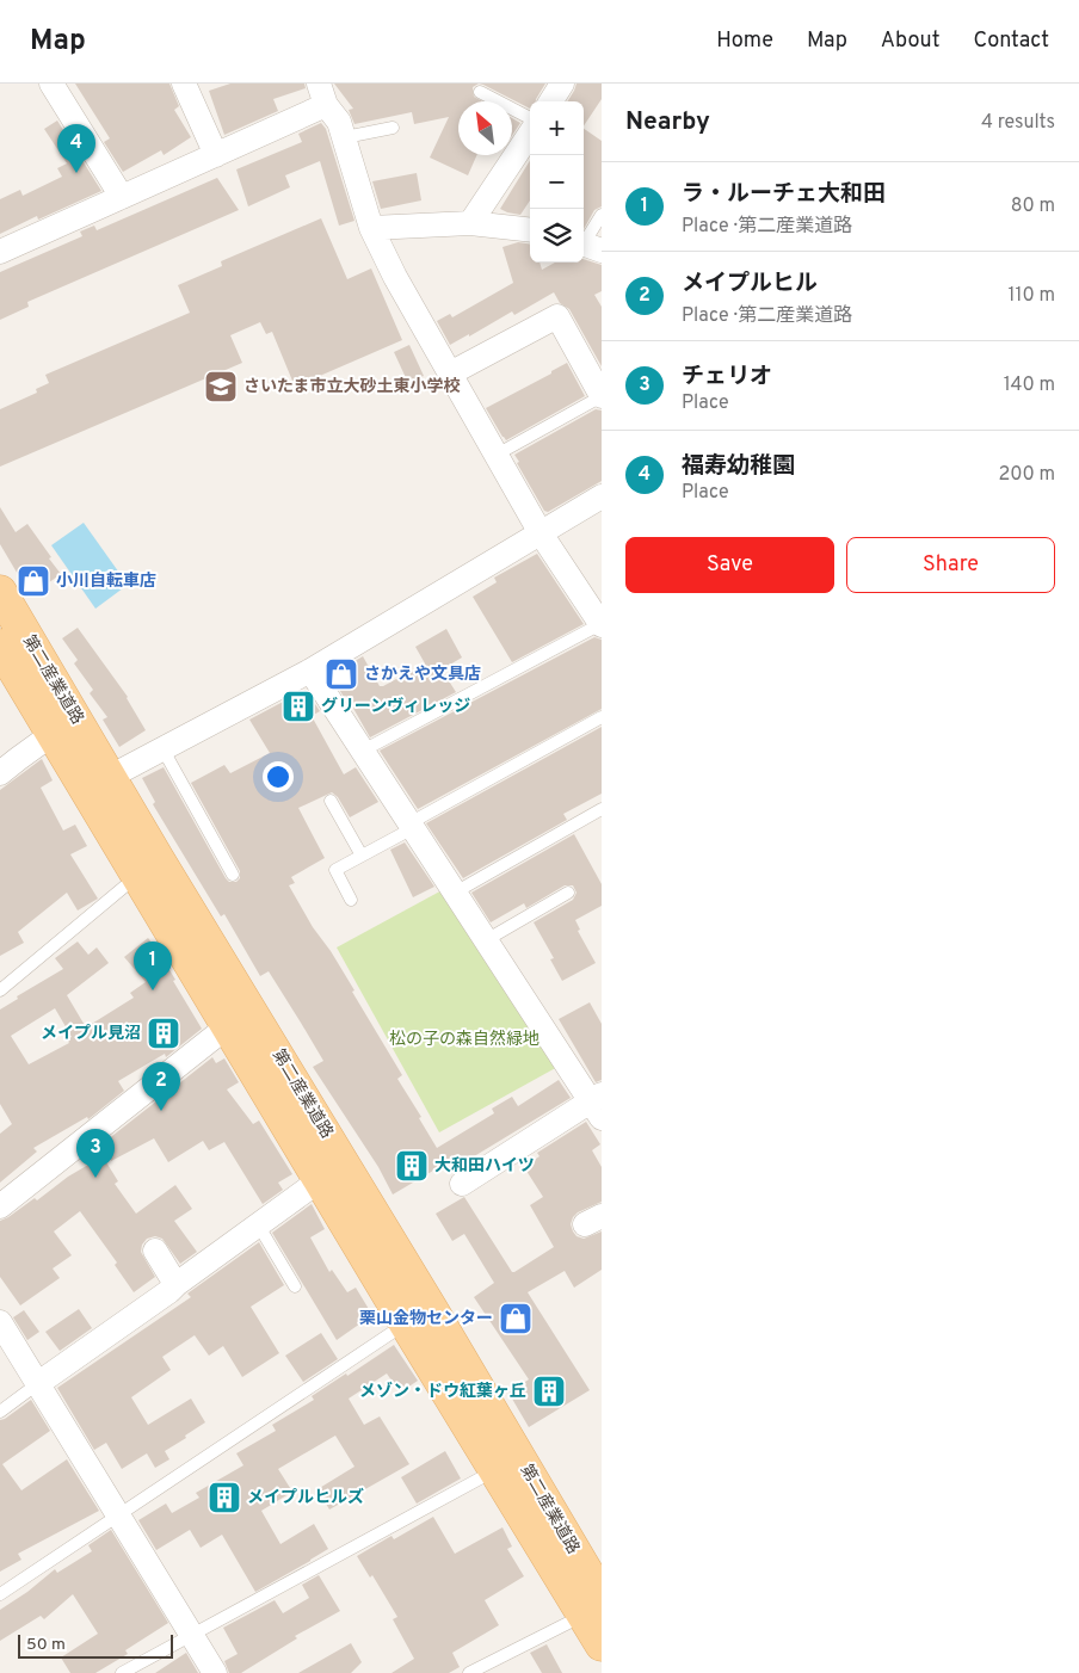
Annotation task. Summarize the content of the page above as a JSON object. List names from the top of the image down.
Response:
{
  "streets": {
    "main road": ["第二産業道路"]
  },
  "parks": ["松の子の森自然緑地"],
  "places": {
    "school or university": ["さいたま市立大砂土東小学校"],
    "shop": ["小川自転車店", "さかえや文具店", "栗山金物センター"],
    "building": [
      "グリーンヴィレッジ",
      "メイプル見沼",
      "大和田ハイツ",
      "メゾン・ドウ紅葉ヶ丘",
      "メイプルヒルズ"
    ]
  },
  "scale_bar": "50 m",
  "north": "top left",
  "page": {
    "header": "Map",
    "nav": [
      "Home",
      "Map",
      "About",
      "Contact"
    ],
    "heading": ["Nearby", "4 results"],
    "map_buttons": ["+", "−"],
    "pins": [
      "4",
      "1",
      "2",
      "3"
    ],
    "list": [
      {
        "mark": "1",
        "name": "ラ・ルーチェ大和田",
        "note": "Place · 第二産業道路",
        "value": "80 m"
      },
      {
        "mark": "2",
        "name": "メイプルヒル",
        "note": "Place · 第二産業道路",
        "value": "110 m"
      },
      {
        "mark": "3",
        "name": "チェリオ",
        "note": "Place",
        "value": "140 m"
      },
      {
        "mark": "4",
        "name": "福寿幼稚園",
        "note": "Place",
        "value": "200 m"
      }
    ],
    "buttons": ["Save", "Share"],
    "scale": "50 m"
  }
}
